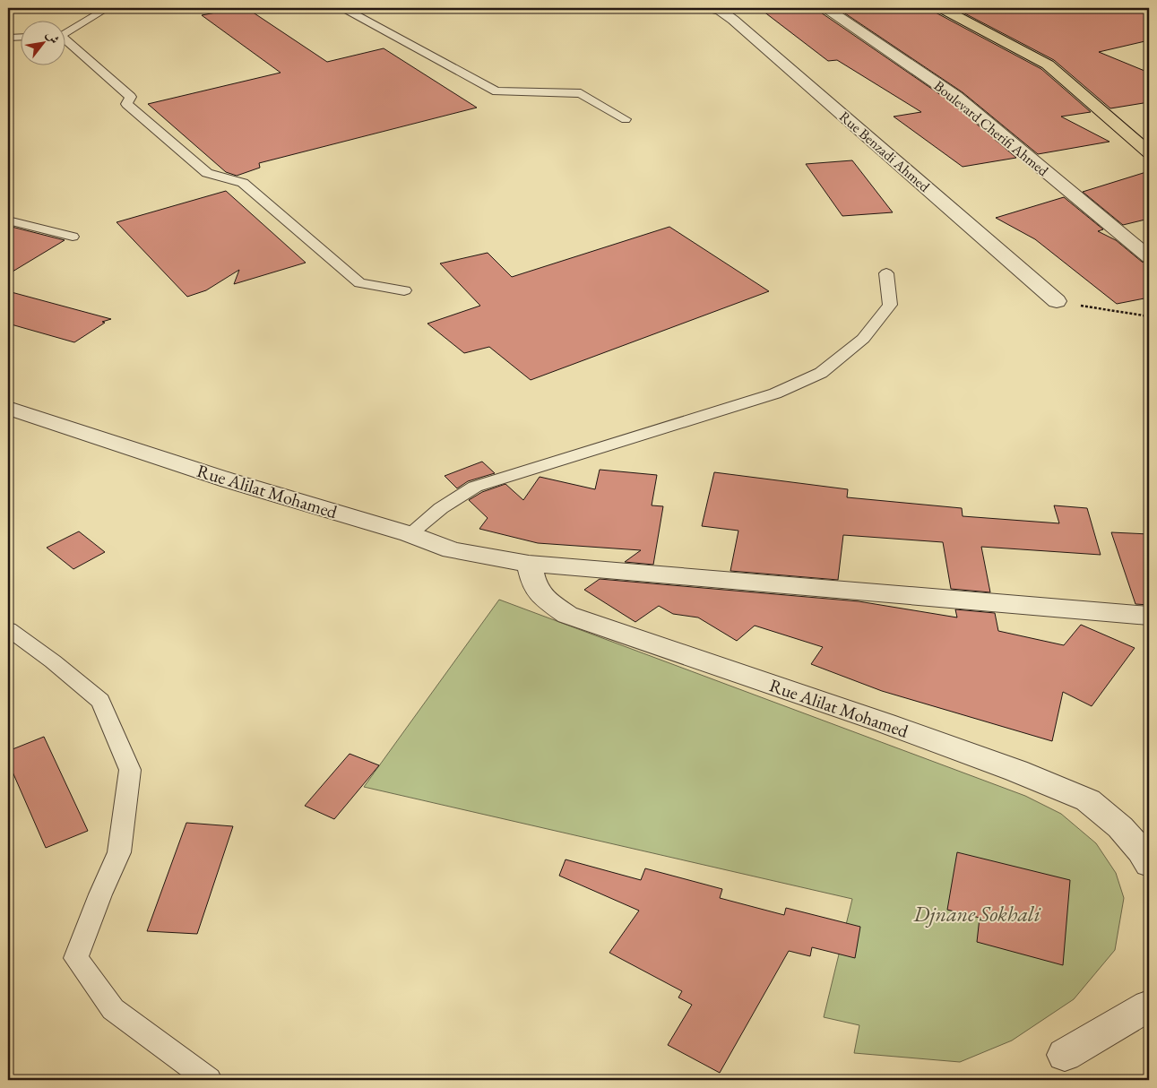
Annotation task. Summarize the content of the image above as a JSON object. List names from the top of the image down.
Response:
{
  "streets": {
    "street": ["Boulevard Cherifi Ahmed", "Rue Benzadi Ahmed", "Rue Alilat Mohamed"]
  },
  "parks": ["Djnane Sokhali"],
  "north": "top right"
}
